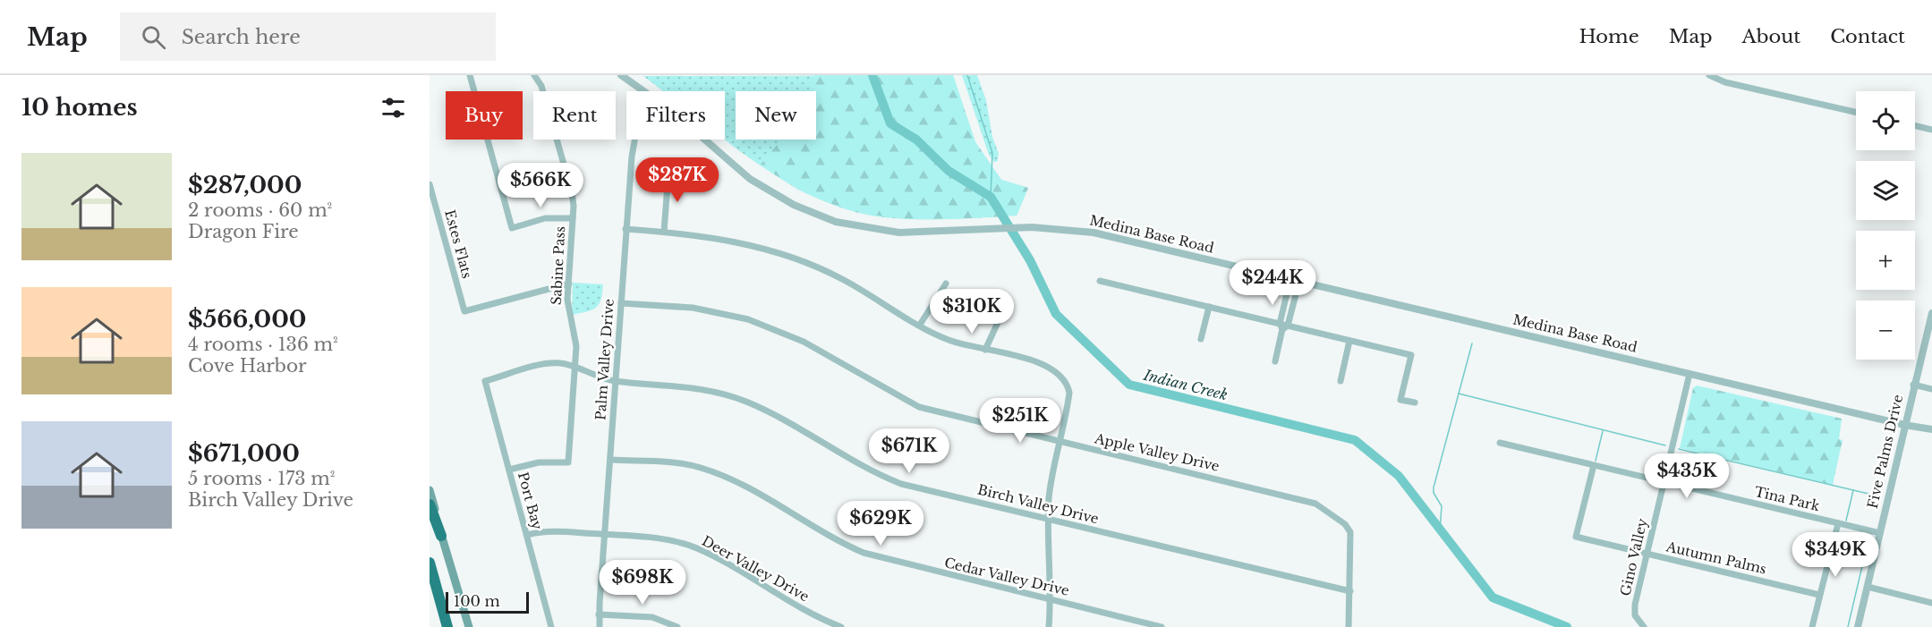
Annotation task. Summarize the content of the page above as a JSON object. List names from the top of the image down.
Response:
{
  "streets": {
    "street": [
      "Medina Base Road",
      "Estes Flats",
      "Sabine Pass",
      "Palm Valley Drive",
      "Five Palms Drive",
      "Apple Valley Drive",
      "Tina Park",
      "Port Bay",
      "Birch Valley Drive",
      "Gino Valley",
      "Autumn Palms",
      "Deer Valley Drive",
      "Cedar Valley Drive"
    ]
  },
  "crossings": [
    ["Medina Base Road", "Five Palms Drive"],
    ["Medina Base Road", "Gino Valley"],
    ["Estes Flats", "Sabine Pass"],
    ["Sabine Pass", "Port Bay"],
    ["Sabine Pass", "Birch Valley Drive"],
    ["Palm Valley Drive", "Apple Valley Drive"],
    ["Palm Valley Drive", "Birch Valley Drive"],
    ["Palm Valley Drive", "Deer Valley Drive"],
    ["Palm Valley Drive", "Cedar Valley Drive"],
    ["Five Palms Drive", "Tina Park"],
    ["Apple Valley Drive", "Birch Valley Drive"],
    ["Tina Park", "Gino Valley"],
    ["Tina Park", "Autumn Palms"],
    ["Port Bay", "Birch Valley Drive"],
    ["Port Bay", "Deer Valley Drive"],
    ["Gino Valley", "Autumn Palms"]
  ],
  "water": ["Indian Creek"],
  "scale_bar": "100 m",
  "page": {
    "header": "Map",
    "search": "Search here",
    "nav": [
      "Home",
      "Map",
      "About",
      "Contact"
    ],
    "heading": "10 homes",
    "map_buttons": ["+", "−"],
    "chip": [
      "Buy",
      "Rent",
      "Filters",
      "New"
    ],
    "list": [
      {
        "name": "$287,000",
        "note": "2 rooms · 60 m² · Dragon Fire"
      },
      {
        "name": "$566,000",
        "note": "4 rooms · 136 m² · Cove Harbor"
      },
      {
        "name": "$671,000",
        "note": "5 rooms · 173 m² · Birch Valley Drive"
      }
    ],
    "price": [
      "$287K",
      "$566K",
      "$244K",
      "$310K",
      "$251K",
      "$671K",
      "$435K",
      "$629K",
      "$349K",
      "$698K"
    ],
    "scale": "100 m"
  }
}
